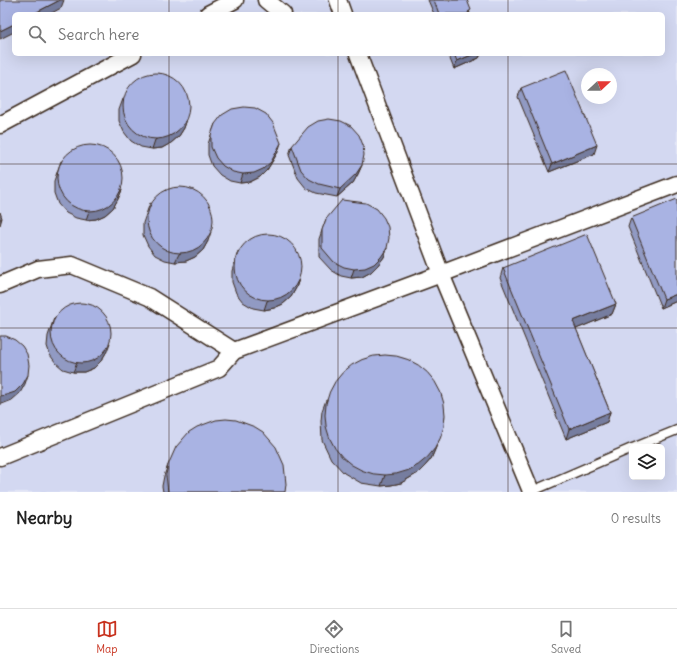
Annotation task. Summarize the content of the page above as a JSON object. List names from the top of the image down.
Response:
{
  "north": "right",
  "page": {
    "search": "Search here",
    "heading": ["Nearby", "0 results"],
    "nav": ["Map", "Directions", "Saved"]
  }
}
